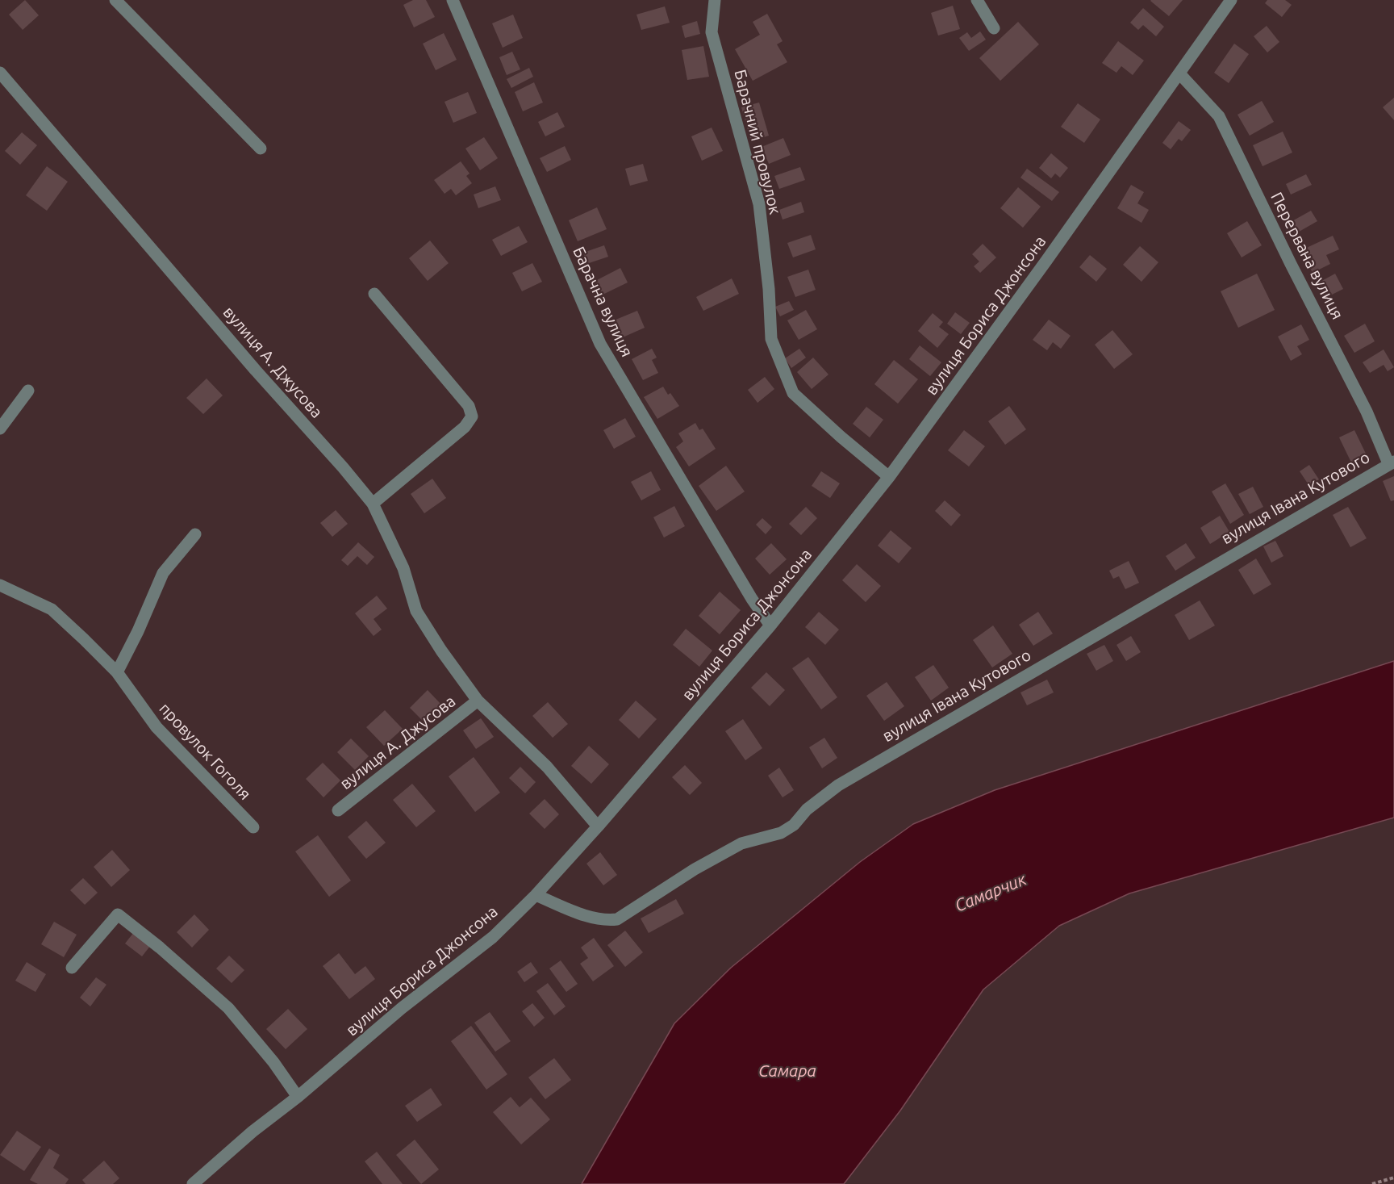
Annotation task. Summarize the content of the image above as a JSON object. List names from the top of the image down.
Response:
{
  "streets": {
    "street": [
      "Барачний провулок",
      "Перервана вулиця",
      "Барачна вулиця",
      "вулиця Бориса Джонсона",
      "вулиця А. Джусова",
      "вулиця Івана Кутового",
      "провулок Гоголя"
    ]
  },
  "crossings": [
    ["Барачний провулок", "вулиця Бориса Джонсона"],
    ["Перервана вулиця", "вулиця Бориса Джонсона"],
    ["Перервана вулиця", "вулиця Івана Кутового"],
    ["Барачна вулиця", "вулиця Бориса Джонсона"],
    ["вулиця Бориса Джонсона", "вулиця А. Джусова"],
    ["вулиця Бориса Джонсона", "вулиця Івана Кутового"]
  ],
  "water": ["Самарчик", "Самара"]
}
